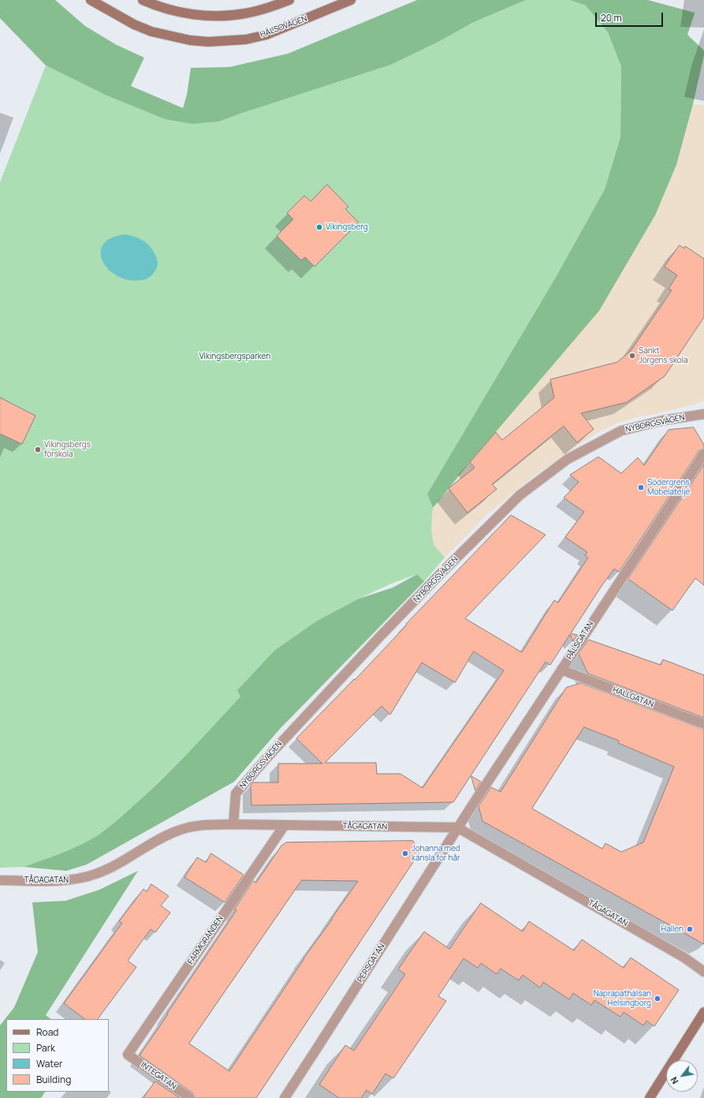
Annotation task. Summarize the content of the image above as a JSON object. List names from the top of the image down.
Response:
{
  "streets": {
    "main road": ["HÄLSOVÄGEN"],
    "street": [
      "NYBORGSVÄGEN",
      "PÅLSGATAN",
      "HALLGATAN",
      "TÅGAGATAN",
      "FARMGRÄNDEN",
      "PERSGATAN",
      "INTEGATAN"
    ]
  },
  "crossings": [
    ["NYBORGSVÄGEN", "TÅGAGATAN"],
    ["PÅLSGATAN", "HALLGATAN"],
    ["PÅLSGATAN", "TÅGAGATAN"],
    ["PÅLSGATAN", "PERSGATAN"],
    ["TÅGAGATAN", "FARMGRÄNDEN"],
    ["TÅGAGATAN", "PERSGATAN"],
    ["FARMGRÄNDEN", "INTEGATAN"]
  ],
  "parks": ["Vikingsbergsparken"],
  "places": [
    "Vikingsberg",
    "Sankt Jörgens skola",
    "Vikingsbergs förskola",
    "Södergrens Möbelateljé",
    "Johanna med känsla för hår",
    "Hallen",
    "Naprapathälsan Helsingborg"
  ],
  "legend": [
    "Road",
    "Park",
    "Water",
    "Building"
  ],
  "scale_bar": "20 m",
  "north": "bottom left"
}
